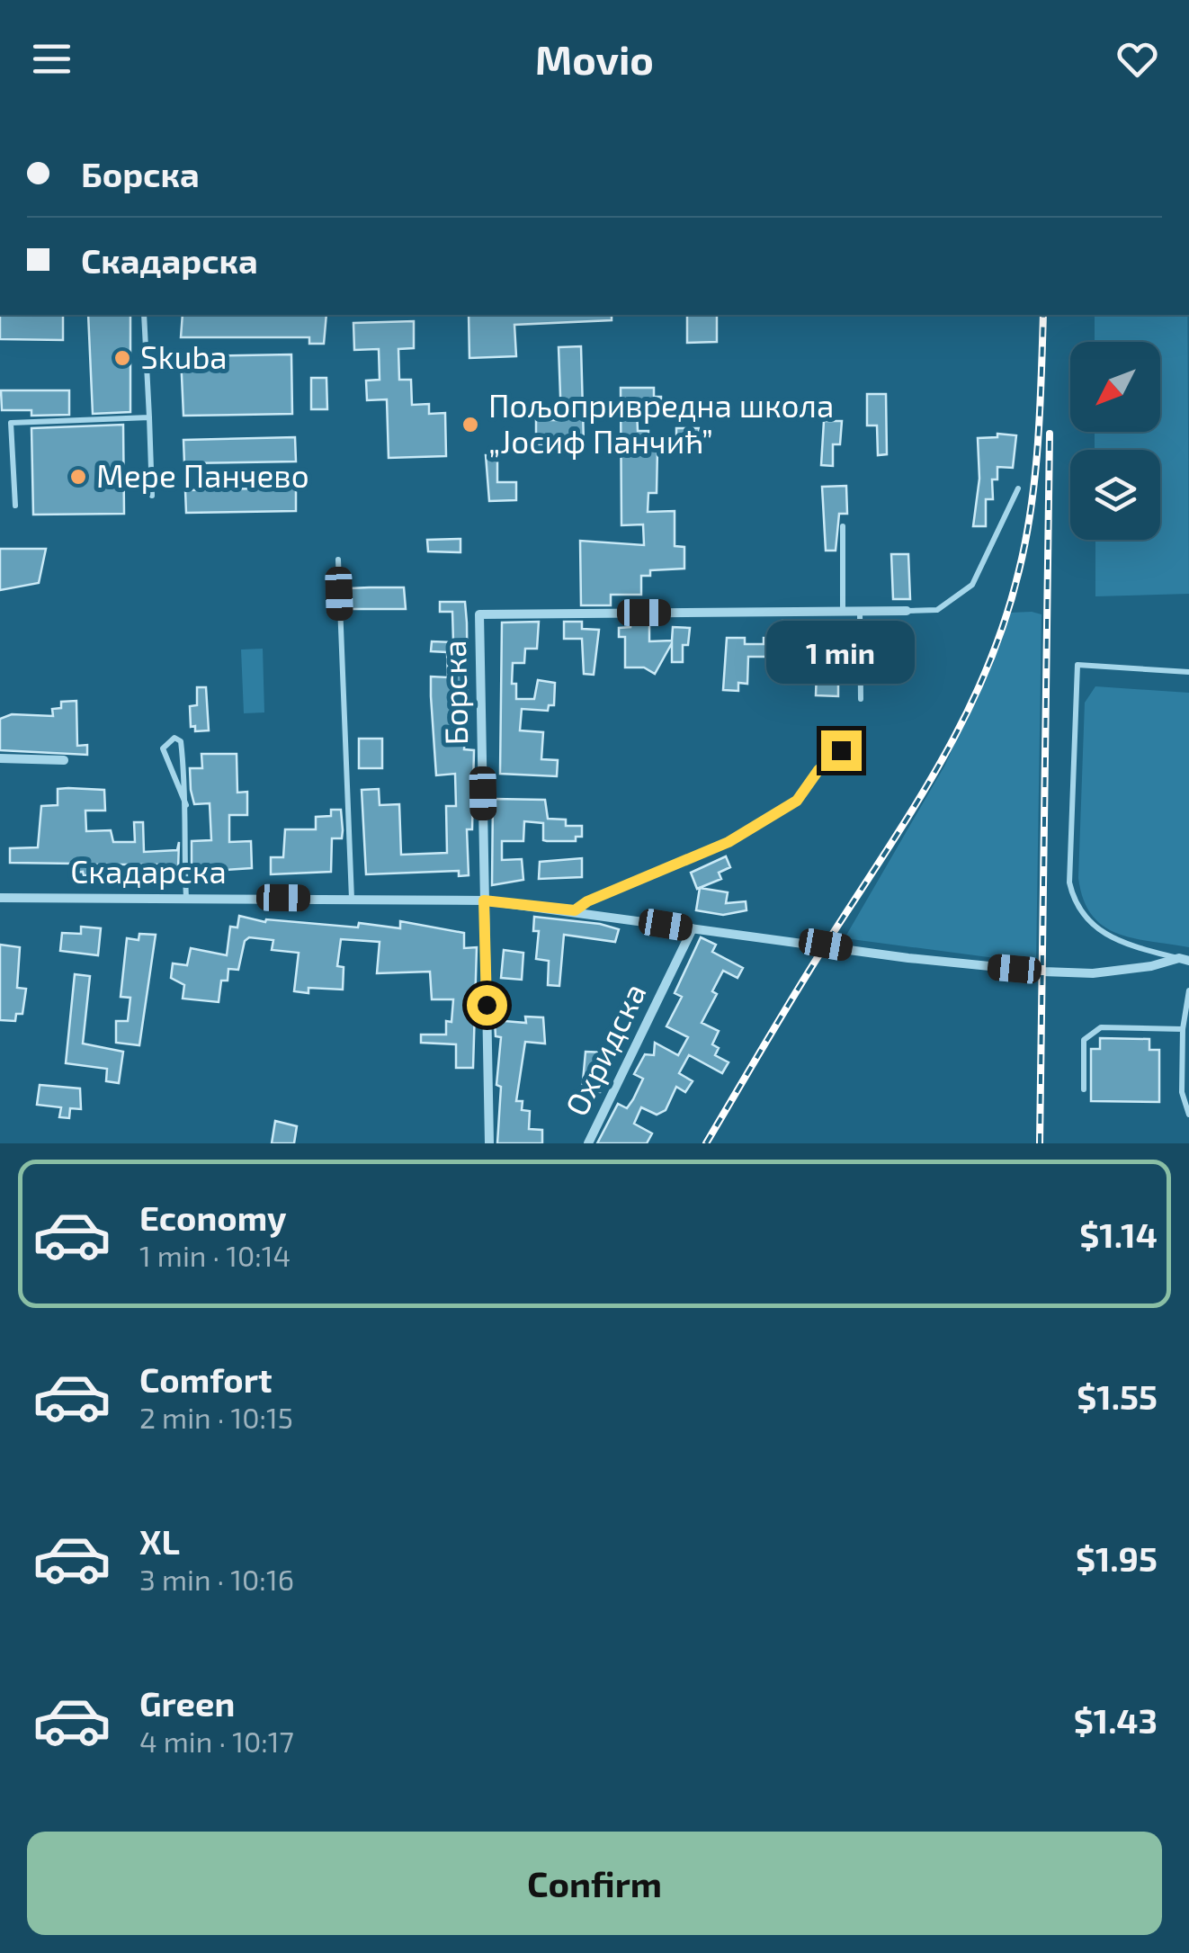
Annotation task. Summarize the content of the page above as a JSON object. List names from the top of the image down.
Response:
{
  "streets": {
    "street": ["Борска", "Скадарска", "Охридска"]
  },
  "crossings": [
    ["Борска", "Скадарска"],
    ["Скадарска", "Охридска"]
  ],
  "places": ["Skuba", "Пољопривредна школа „Јосиф Панчић”", "Мере Панчево"],
  "north": "bottom left",
  "page": {
    "header": "Movio",
    "banner": ["Борска", "Скадарска"],
    "bubble": "1 min",
    "list": [
      {
        "name": "Economy",
        "note": "1 min · 10:14",
        "value": "$1.14"
      },
      {
        "name": "Comfort",
        "note": "2 min · 10:15",
        "value": "$1.55"
      },
      {
        "name": "XL",
        "note": "3 min · 10:16",
        "value": "$1.95"
      },
      {
        "name": "Green",
        "note": "4 min · 10:17",
        "value": "$1.43"
      }
    ],
    "buttons": "Confirm"
  }
}
